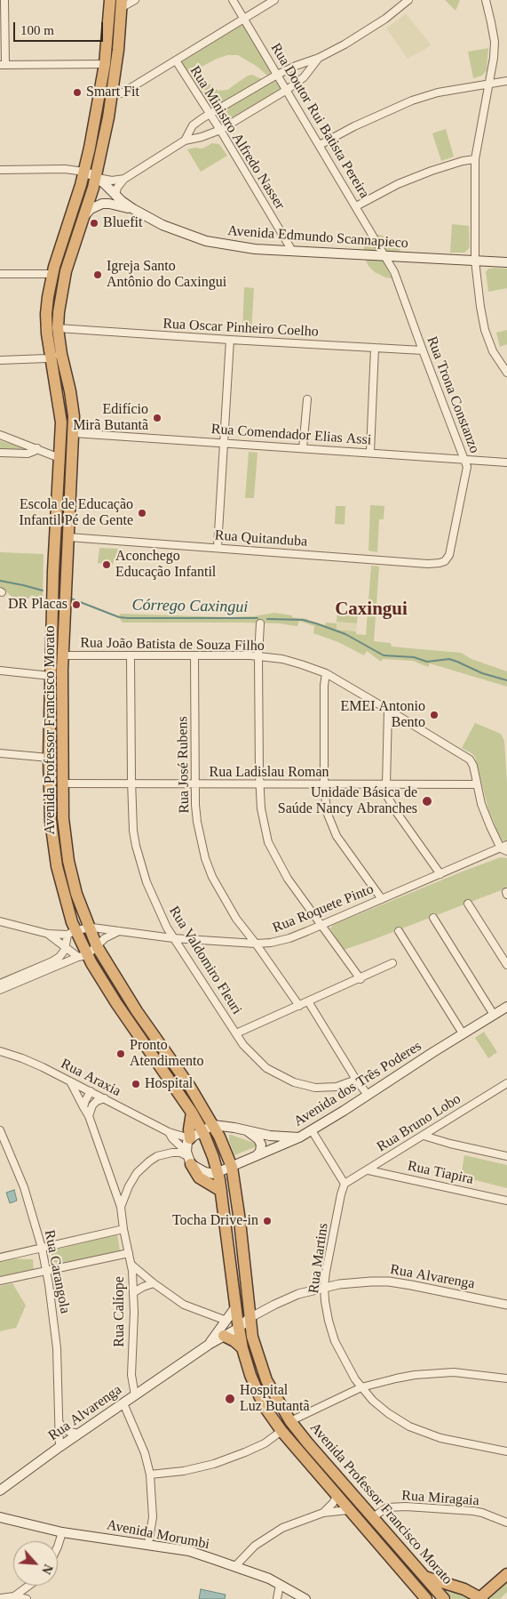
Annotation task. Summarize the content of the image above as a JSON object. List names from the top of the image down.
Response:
{
  "streets": {
    "highway": ["Avenida Professor Francisco Morato"],
    "main road": [
      "Avenida Edmundo Scannapieco",
      "Avenida dos Três Poderes",
      "Rua Alvarenga",
      "Avenida Morumbi"
    ],
    "street": [
      "Rua Doutor Rui Batista Pereira",
      "Rua Ministro Alfredo Nasser",
      "Rua Oscar Pinheiro Coelho",
      "Rua Trona Constanzo",
      "Rua Comendador Elias Assi",
      "Rua Quitanduba",
      "Rua João Batista de Souza Filho",
      "Rua José Rubens",
      "Rua Ladislau Roman",
      "Rua Roquete Pinto",
      "Rua Valdomiro Fleuri",
      "Rua Araxia",
      "Rua Bruno Lobo",
      "Rua Tiapira",
      "Rua Martins",
      "Rua Carangola",
      "Rua Calíope",
      "Rua Miragaia"
    ]
  },
  "crossings": [
    ["Rua Doutor Rui Batista Pereira", "Avenida Edmundo Scannapieco"],
    ["Rua Doutor Rui Batista Pereira", "Rua Trona Constanzo"],
    ["Rua Ministro Alfredo Nasser", "Avenida Edmundo Scannapieco"],
    ["Avenida Edmundo Scannapieco", "Rua Trona Constanzo"],
    ["Avenida Edmundo Scannapieco", "Avenida Professor Francisco Morato"],
    ["Rua Oscar Pinheiro Coelho", "Rua Trona Constanzo"],
    ["Rua Oscar Pinheiro Coelho", "Avenida Professor Francisco Morato"],
    ["Rua Trona Constanzo", "Rua Comendador Elias Assi"],
    ["Rua Trona Constanzo", "Rua Quitanduba"],
    ["Rua Comendador Elias Assi", "Avenida Professor Francisco Morato"],
    ["Rua Quitanduba", "Avenida Professor Francisco Morato"],
    ["Rua João Batista de Souza Filho", "Avenida Professor Francisco Morato"],
    ["Rua João Batista de Souza Filho", "Rua José Rubens"],
    ["Rua João Batista de Souza Filho", "Rua Ladislau Roman"],
    ["Rua João Batista de Souza Filho", "Rua Roquete Pinto"],
    ["Rua João Batista de Souza Filho", "Rua Valdomiro Fleuri"],
    ["Avenida Professor Francisco Morato", "Rua Ladislau Roman"],
    ["Avenida Professor Francisco Morato", "Rua Roquete Pinto"],
    ["Avenida Professor Francisco Morato", "Avenida dos Três Poderes"],
    ["Avenida Professor Francisco Morato", "Rua Alvarenga"],
    ["Avenida Professor Francisco Morato", "Rua Miragaia"],
    ["Rua José Rubens", "Rua Ladislau Roman"],
    ["Rua José Rubens", "Rua Roquete Pinto"],
    ["Rua Ladislau Roman", "Rua Valdomiro Fleuri"],
    ["Rua Roquete Pinto", "Rua Valdomiro Fleuri"],
    ["Rua Bruno Lobo", "Rua Tiapira"],
    ["Rua Bruno Lobo", "Rua Martins"],
    ["Rua Martins", "Rua Alvarenga"],
    ["Rua Carangola", "Rua Alvarenga"],
    ["Rua Alvarenga", "Rua Calíope"]
  ],
  "districts": ["Caxingui"],
  "water": ["Córrego Caxingui"],
  "places": [
    "Smart Fit",
    "Bluefit",
    "Igreja Santo Antônio do Caxingui",
    "Edifício Mirã Butantã",
    "Escola de Educação Infantil Pé de Gente",
    "Aconchego Educação Infantil",
    "DR Placas",
    "EMEI Antonio Bento",
    "Unidade Básica de Saúde Nancy Abranches",
    "Pronto Atendimento",
    "Hospital",
    "Tocha Drive-in",
    "Hospital Luz Butantã"
  ],
  "scale_bar": "100 m",
  "north": "bottom right"
}
